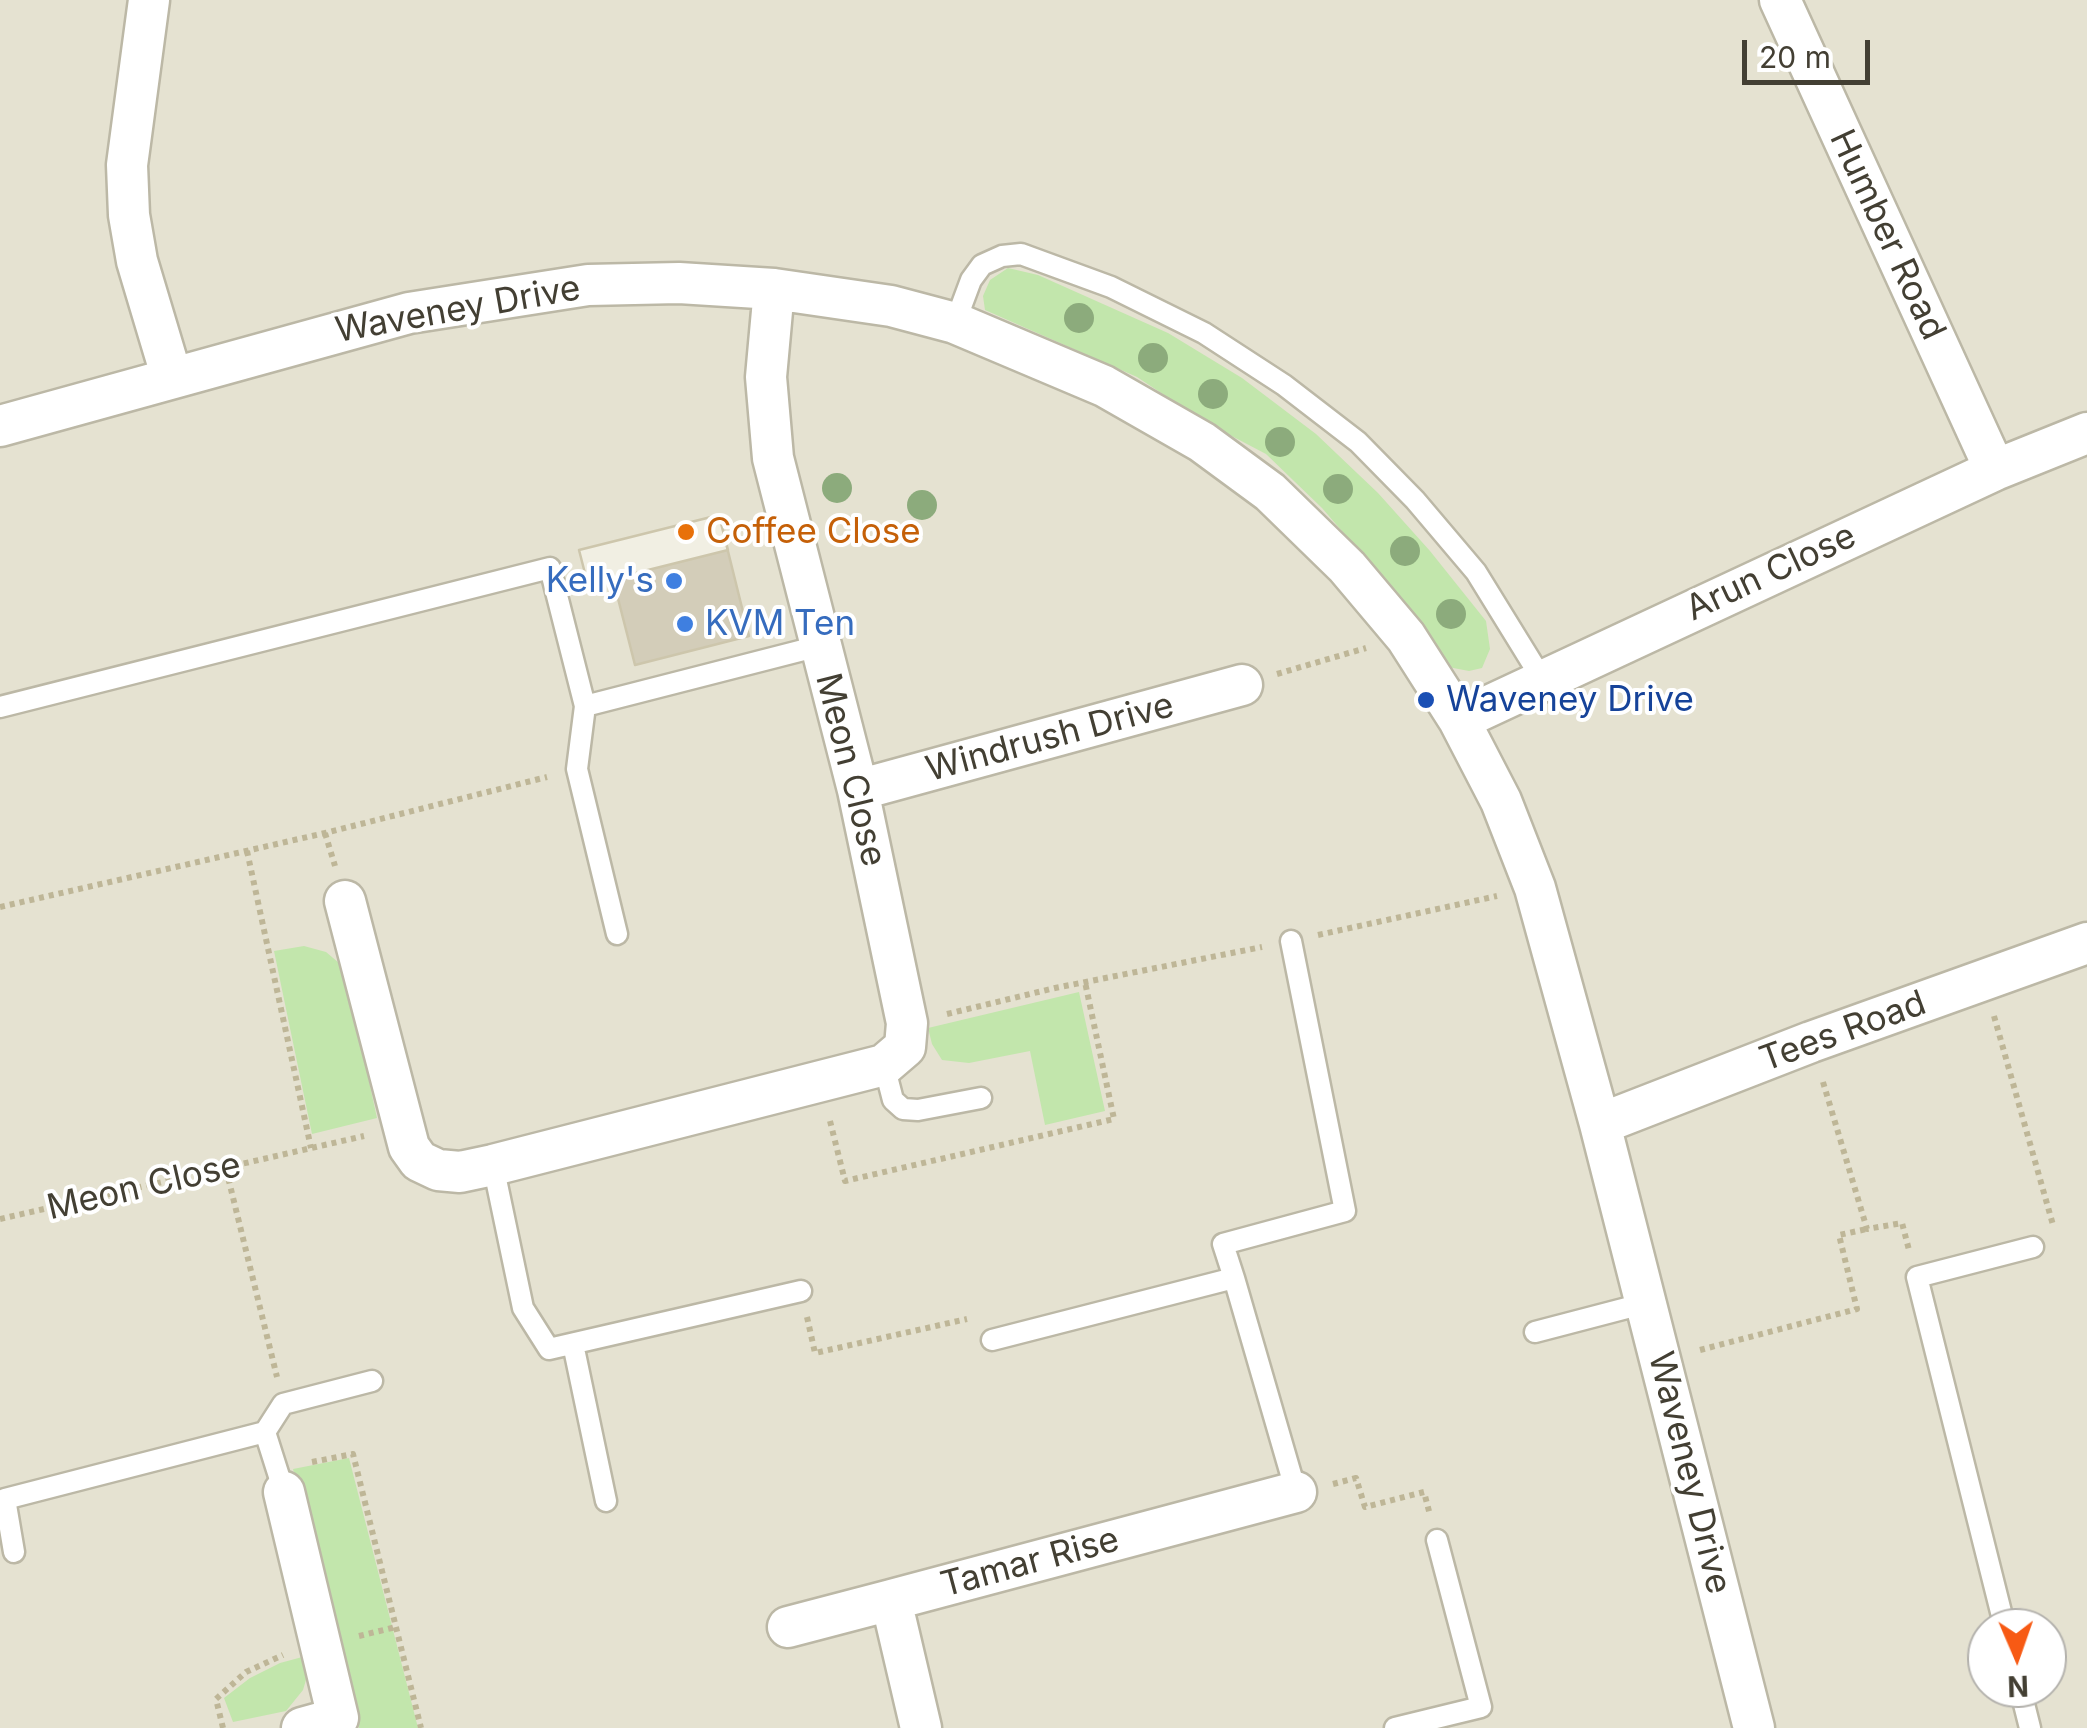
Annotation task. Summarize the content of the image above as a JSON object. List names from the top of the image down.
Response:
{
  "streets": {
    "street": [
      "Humber Road",
      "Waveney Drive",
      "Arun Close",
      "Windrush Drive",
      "Meon Close",
      "Tees Road",
      "Tamar Rise"
    ]
  },
  "crossings": [
    ["Humber Road", "Arun Close"],
    ["Waveney Drive", "Arun Close"],
    ["Waveney Drive", "Meon Close"],
    ["Waveney Drive", "Tees Road"],
    ["Windrush Drive", "Meon Close"]
  ],
  "places": [
    "Coffee Close",
    "Kelly's",
    "KVM Ten",
    "Waveney Drive"
  ],
  "scale_bar": "20 m",
  "north": "bottom"
}
